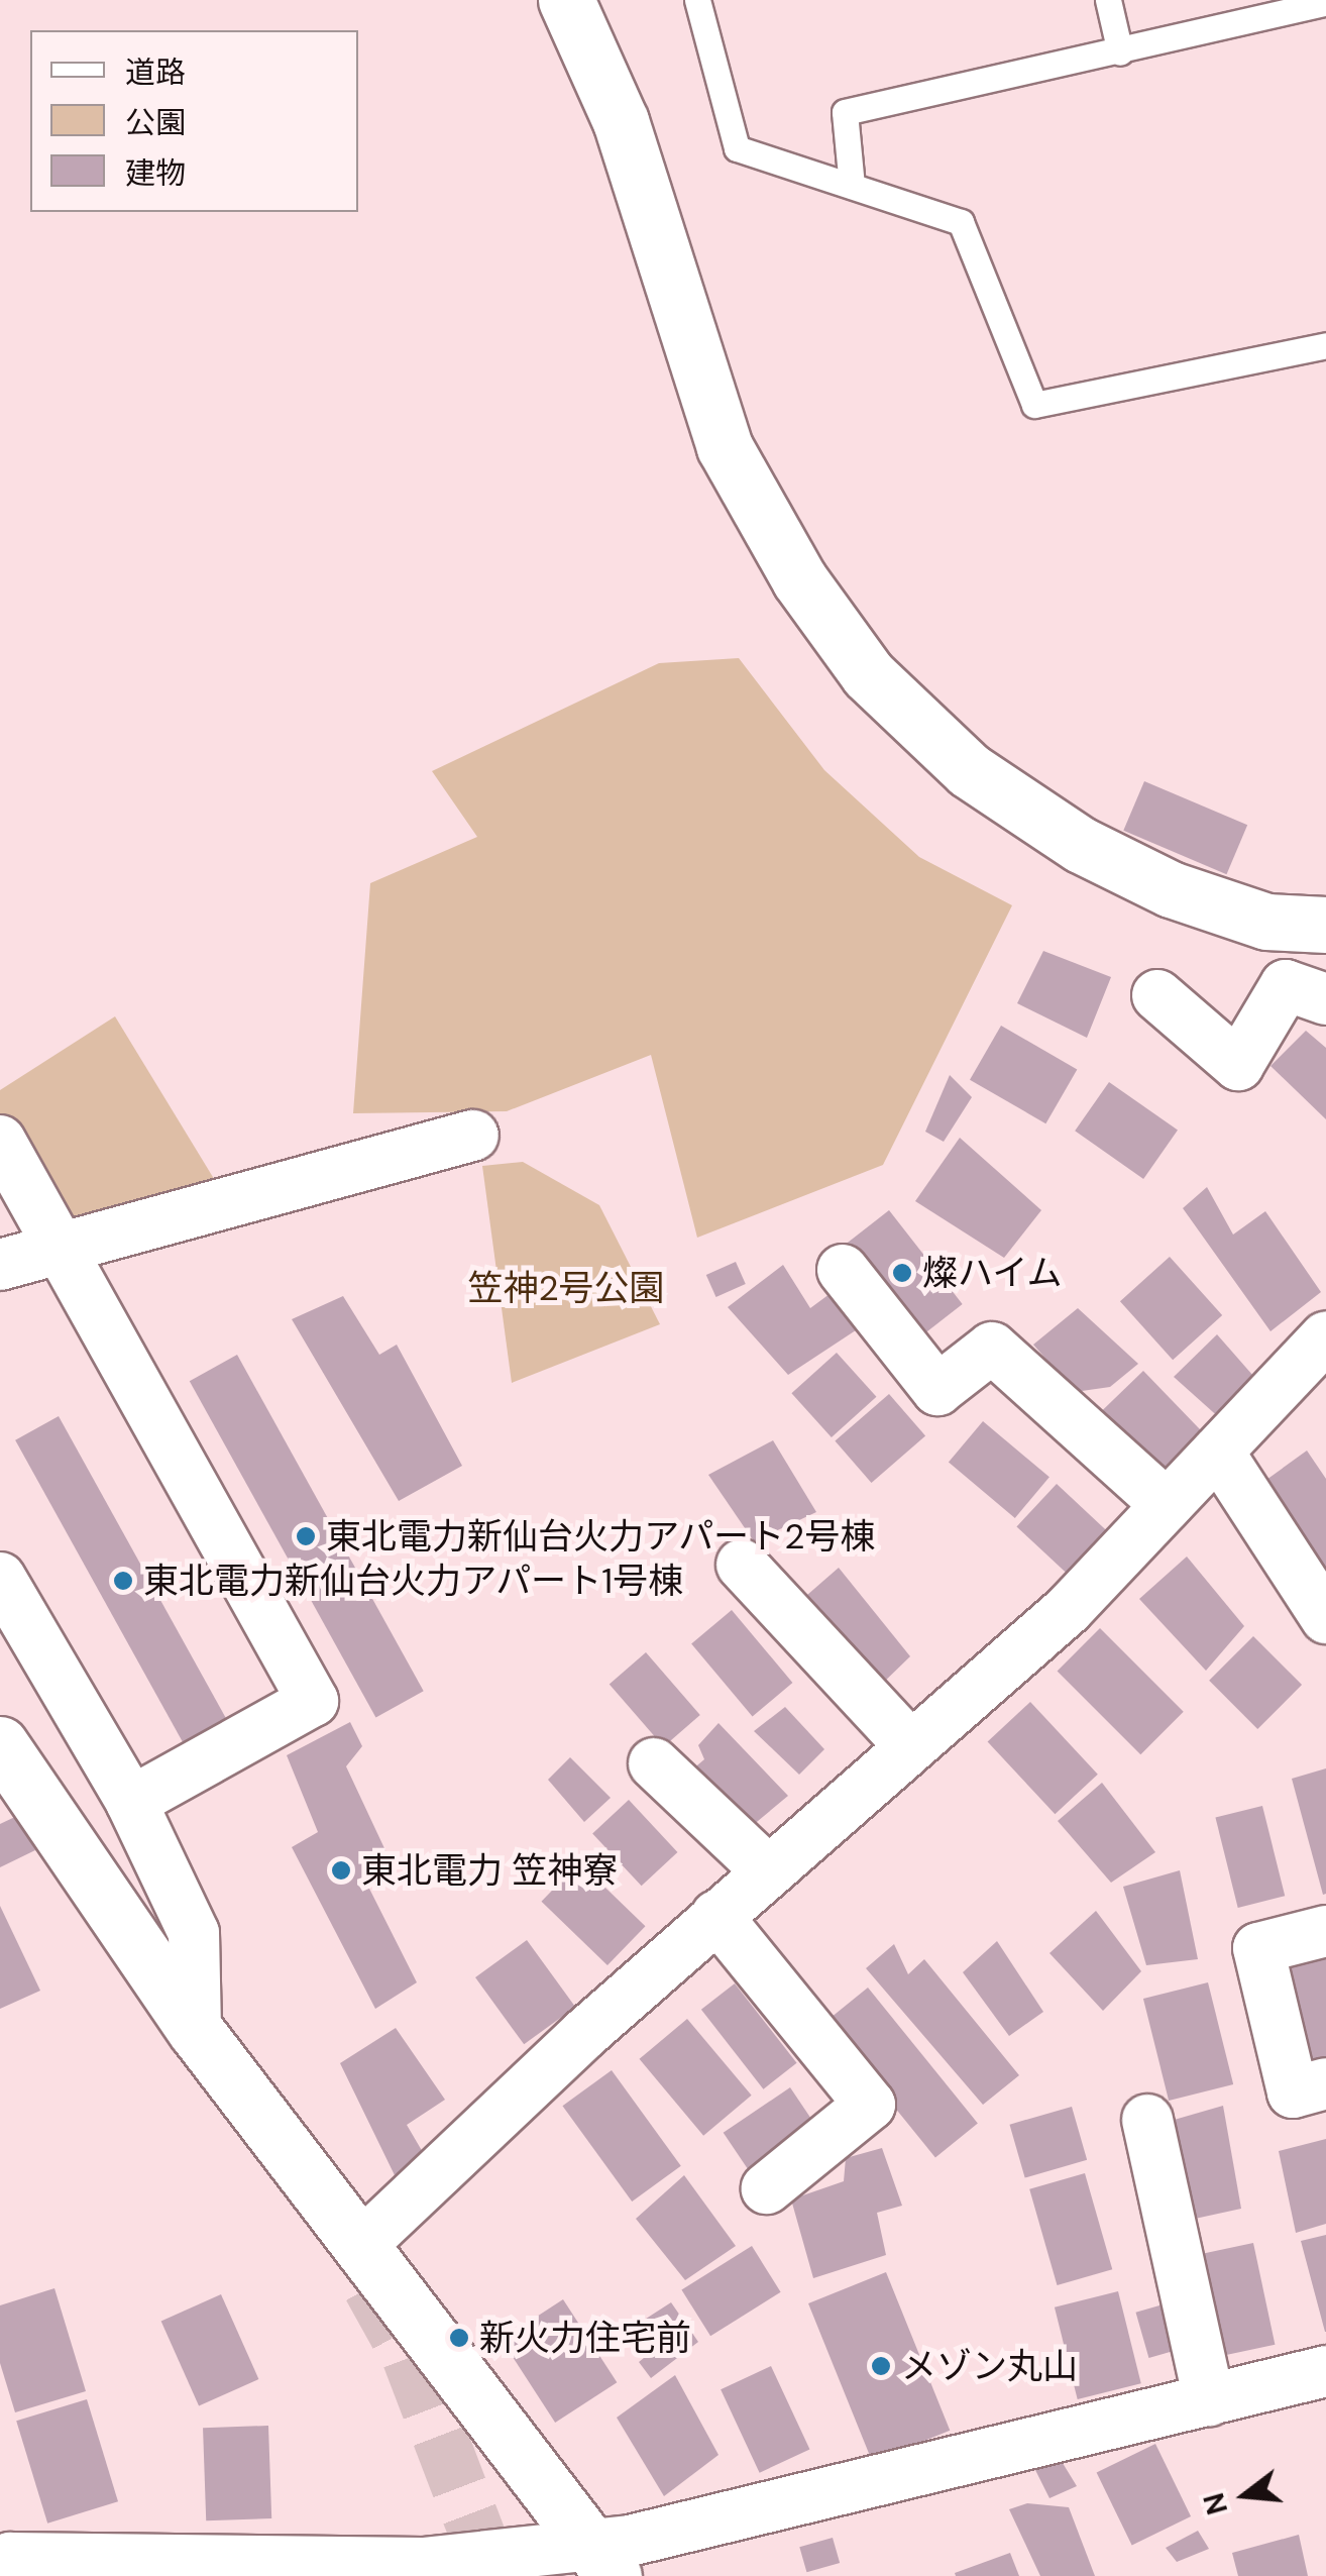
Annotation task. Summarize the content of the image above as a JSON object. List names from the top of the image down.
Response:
{
  "parks": ["笠神2号公園"],
  "places": [
    "燦ハイム",
    "東北電力新仙台火力アパート2号棟",
    "東北電力新仙台火力アパート1号棟",
    "東北電力 笠神寮",
    "新火力住宅前",
    "メゾン丸山"
  ],
  "legend": ["道路", "公園", "建物"],
  "north": "left"
}
